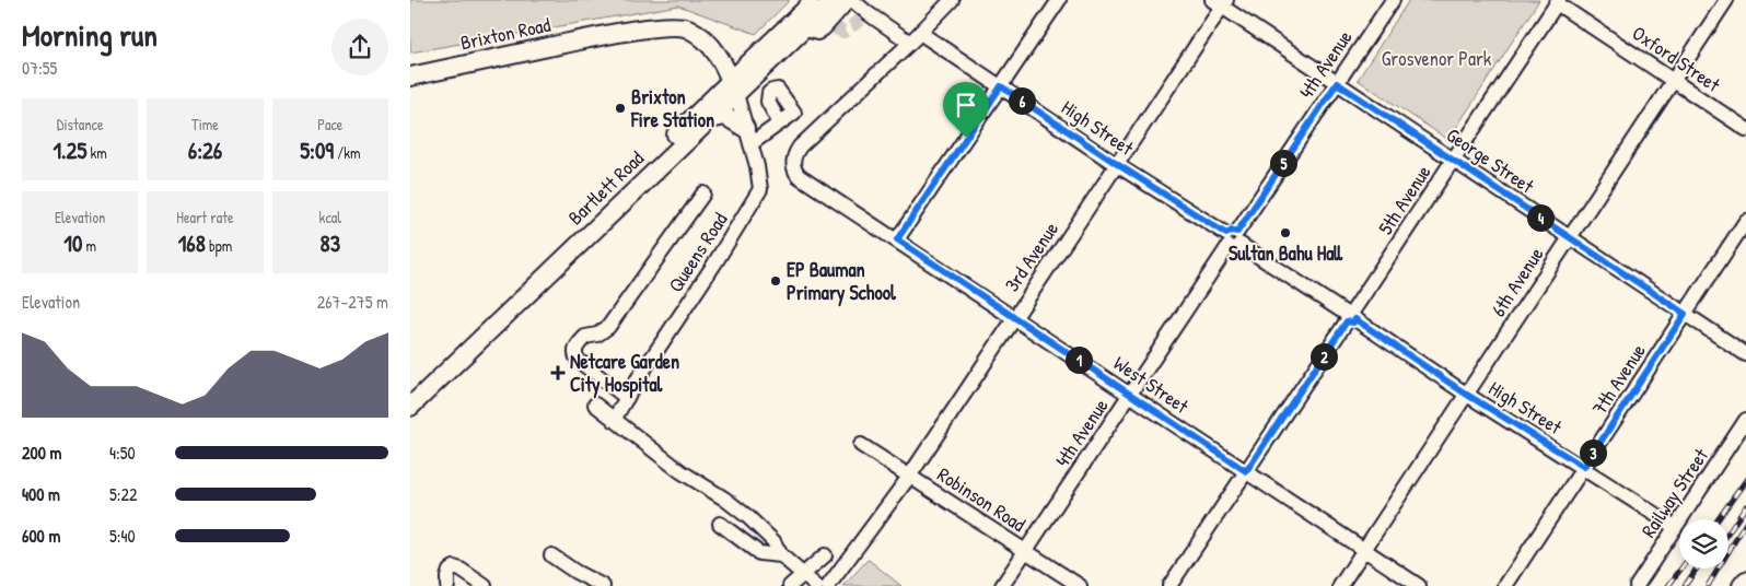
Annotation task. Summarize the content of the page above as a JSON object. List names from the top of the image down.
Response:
{
  "streets": {
    "main road": ["Brixton Road", "Bartlett Road"],
    "street": [
      "Oxford Street",
      "4th Avenue",
      "High Street",
      "George Street",
      "5th Avenue",
      "Queens Road",
      "3rd Avenue",
      "6th Avenue",
      "7th Avenue",
      "West Street",
      "Railway Street",
      "Robinson Road"
    ]
  },
  "crossings": [
    ["Brixton Road", "Bartlett Road"],
    ["Brixton Road", "Queens Road"],
    ["Oxford Street", "5th Avenue"],
    ["Oxford Street", "6th Avenue"],
    ["4th Avenue", "High Street"],
    ["4th Avenue", "George Street"],
    ["4th Avenue", "West Street"],
    ["4th Avenue", "Robinson Road"],
    ["High Street", "5th Avenue"],
    ["High Street", "3rd Avenue"],
    ["High Street", "6th Avenue"],
    ["High Street", "7th Avenue"],
    ["High Street", "West Street"],
    ["High Street", "Railway Street"],
    ["George Street", "5th Avenue"],
    ["George Street", "3rd Avenue"],
    ["George Street", "6th Avenue"],
    ["George Street", "7th Avenue"],
    ["Bartlett Road", "Queens Road"],
    ["5th Avenue", "West Street"],
    ["3rd Avenue", "West Street"],
    ["3rd Avenue", "Robinson Road"],
    ["6th Avenue", "West Street"]
  ],
  "parks": ["Grosvenor Park"],
  "places": {
    "other": ["Brixton Fire Station", "Sultan Bahu Hall", "EP Bauman Primary School"],
    "health": ["Netcare Garden City Hospital"]
  },
  "page": {
    "heading": ["Morning run", "07:55"],
    "pins": [
      "6",
      "5",
      "4",
      "2",
      "1",
      "3"
    ],
    "stats": [
      ["Distance", "1.25 km"],
      ["Time", "6:26"],
      ["Pace", "5:09 /km"],
      ["Elevation", "10 m"],
      ["Heart rate", "168 bpm"],
      ["kcal", "83"]
    ],
    "chart": ["Elevation", "267–275 m"],
    "list": [
      {
        "name": "200 m",
        "note": "4:50"
      },
      {
        "name": "400 m",
        "note": "5:22"
      },
      {
        "name": "600 m",
        "note": "5:40"
      }
    ]
  }
}
